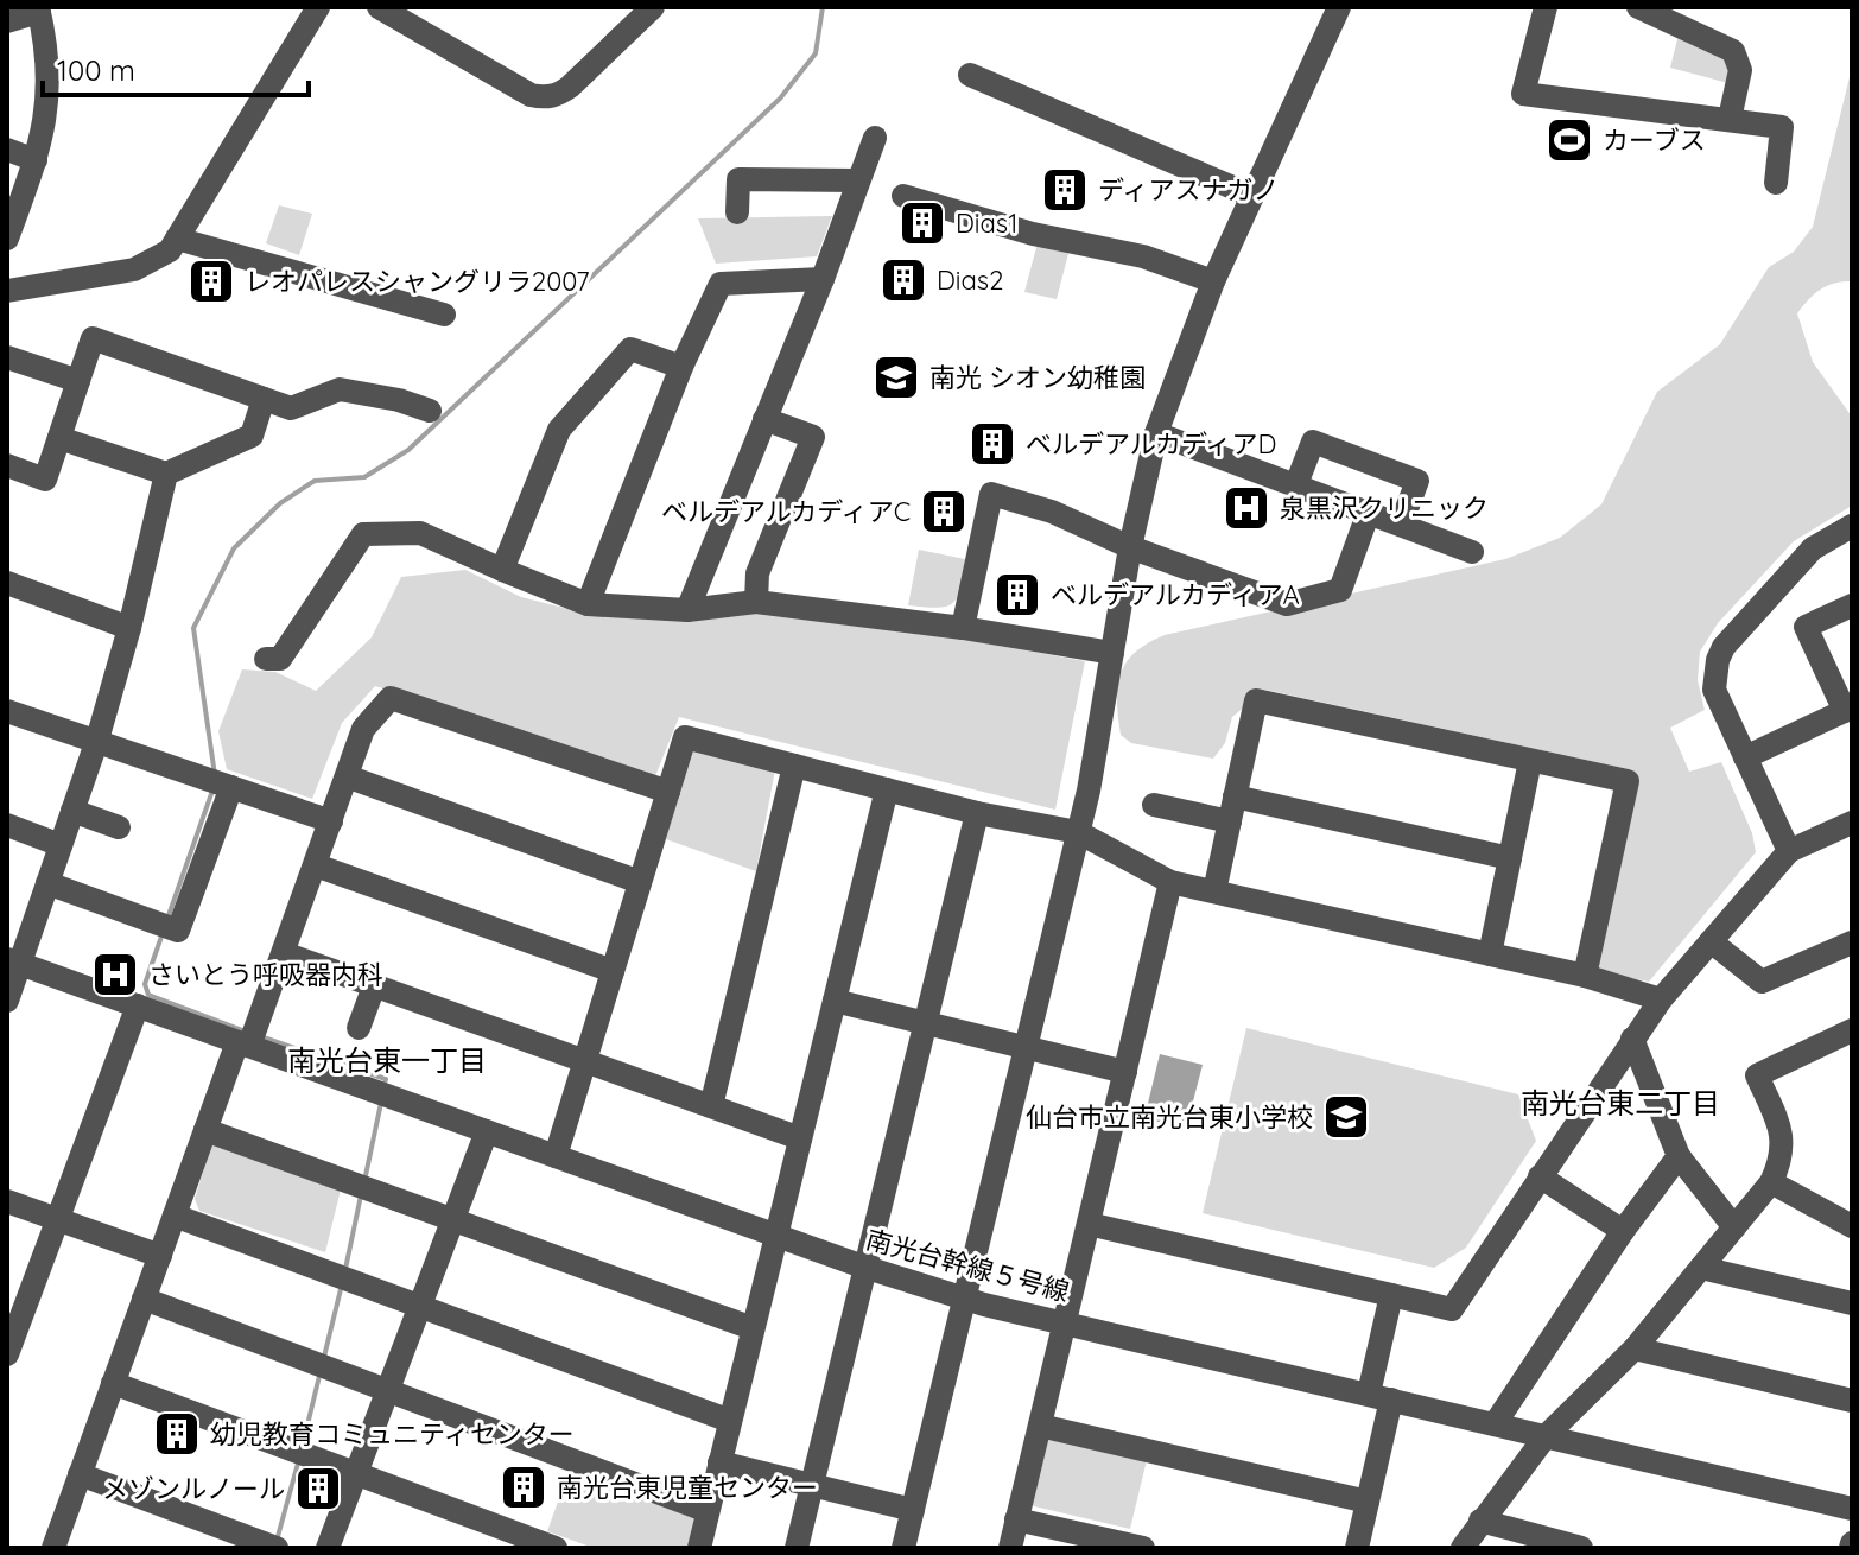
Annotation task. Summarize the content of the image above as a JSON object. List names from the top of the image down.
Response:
{
  "streets": {
    "street": ["南光台幹線５号線"]
  },
  "districts": ["南光台東一丁目", "南光台東二丁目"],
  "places": {
    "sports": ["カーブス"],
    "building": [
      "ディアスナガノ",
      "Dias1",
      "Dias2",
      "レオパレスシャングリラ2007",
      "ベルデアルカディアD",
      "ベルデアルカディアC",
      "ベルデアルカディアA",
      "幼児教育コミュニティセンター",
      "南光台東児童センター",
      "メゾンルノール"
    ],
    "school or university": ["南光 シオン幼稚園", "仙台市立南光台東小学校"],
    "hospital": ["泉黒沢クリニック", "さいとう呼吸器内科"]
  },
  "scale_bar": "100 m"
}
